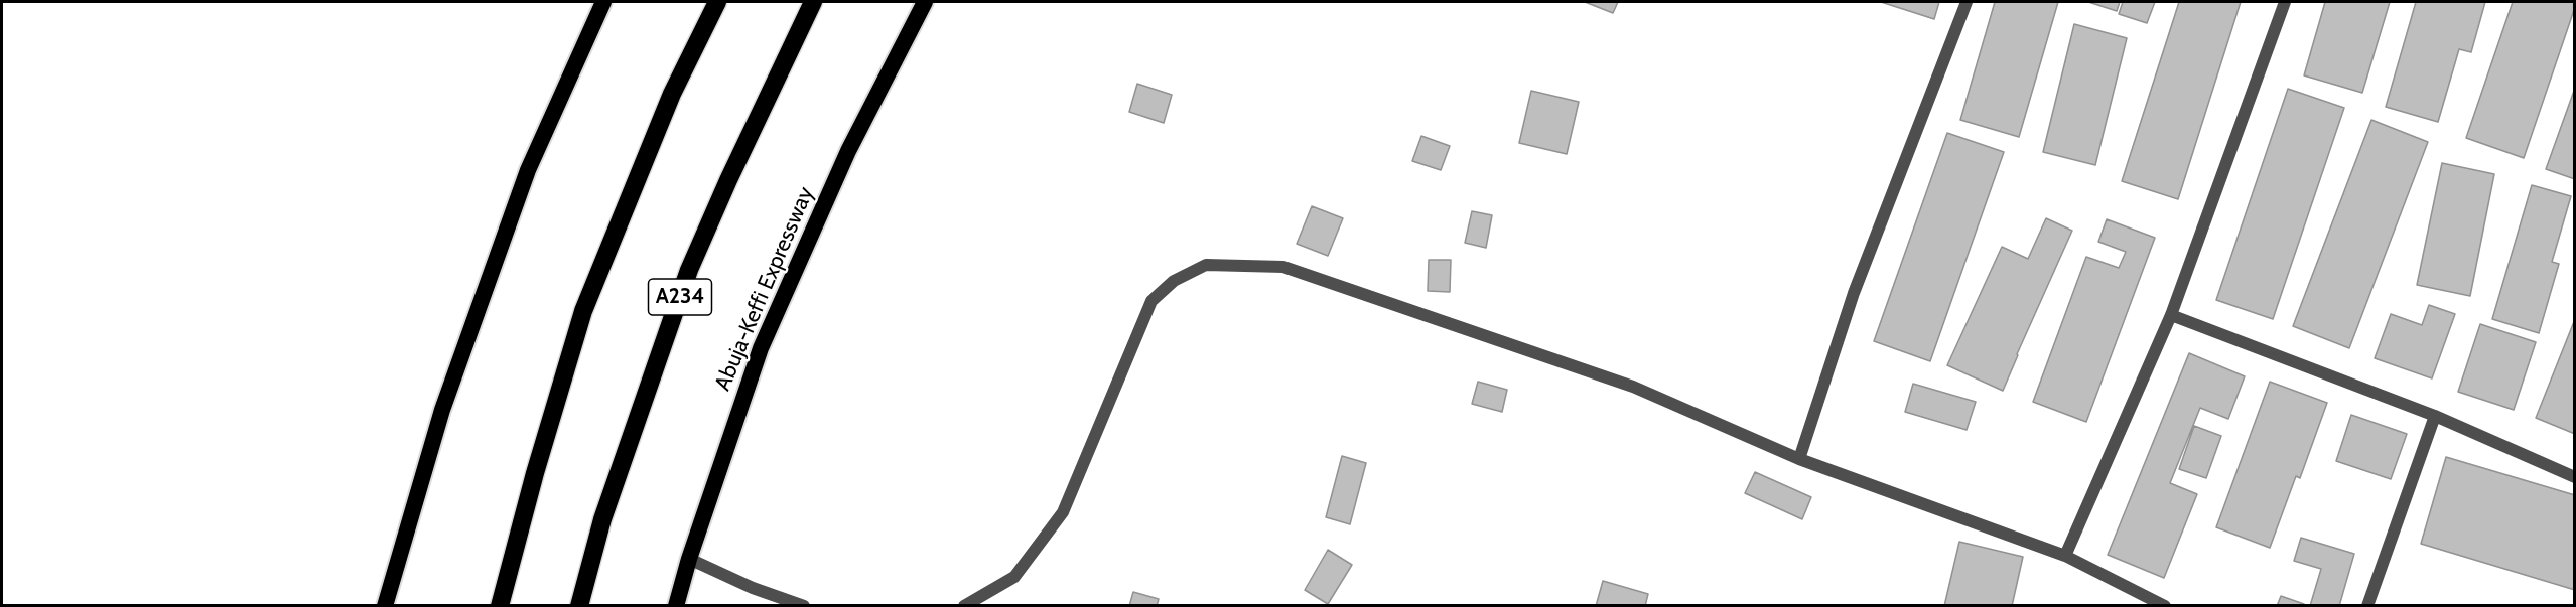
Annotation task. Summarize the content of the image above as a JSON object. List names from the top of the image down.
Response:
{
  "streets": {
    "highway": ["Abuja-Keffi Expressway", "A234"]
  }
}
